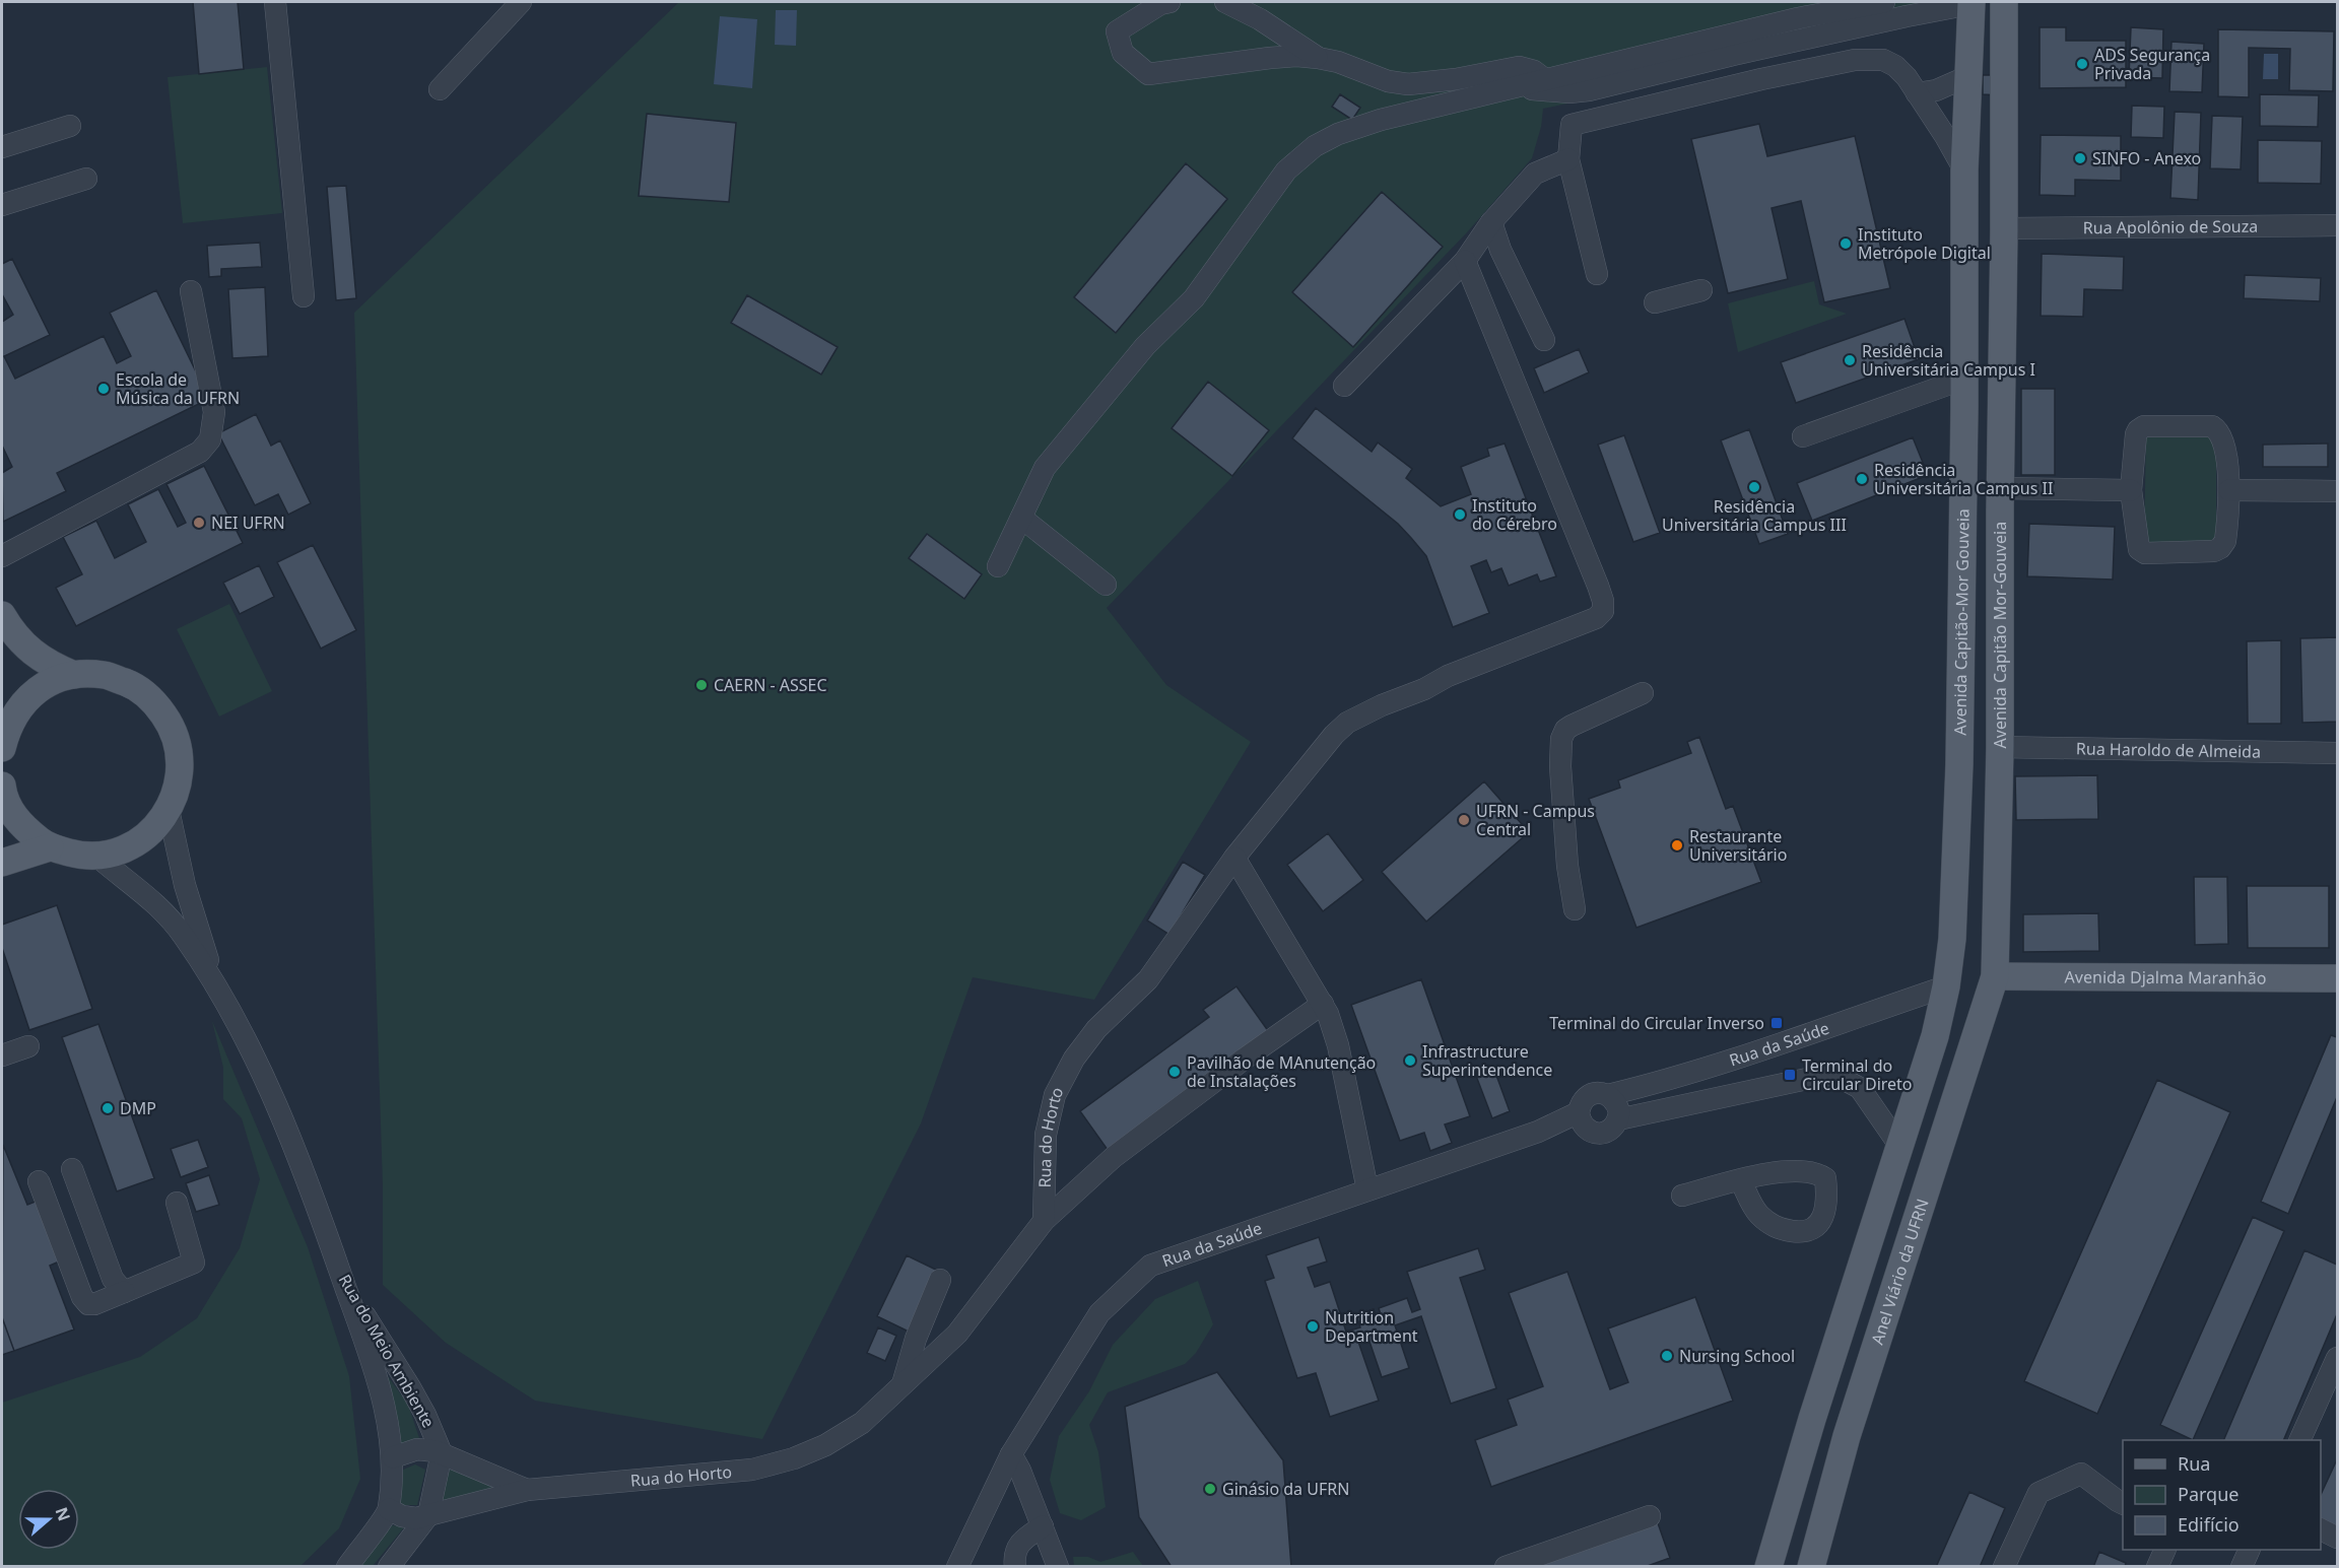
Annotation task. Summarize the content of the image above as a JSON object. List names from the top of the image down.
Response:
{
  "streets": {
    "main road": [
      "Avenida Capitão-Mor Gouveia",
      "Avenida Capitão Mor-Gouveia",
      "Avenida Djalma Maranhão",
      "Anel Viário da UFRN"
    ],
    "street": [
      "Rua Apolônio de Souza",
      "Rua Haroldo de Almeida",
      "Rua da Saúde",
      "Rua do Horto",
      "Rua do Meio Ambiente"
    ]
  },
  "crossings": [
    ["Rua Apolônio de Souza", "Avenida Capitão Mor-Gouveia"],
    ["Avenida Capitão-Mor Gouveia", "Rua da Saúde"],
    ["Avenida Capitão Mor-Gouveia", "Rua Haroldo de Almeida"],
    ["Avenida Capitão Mor-Gouveia", "Avenida Djalma Maranhão"],
    ["Avenida Capitão Mor-Gouveia", "Anel Viário da UFRN"],
    ["Avenida Djalma Maranhão", "Anel Viário da UFRN"],
    ["Rua do Horto", "Rua do Meio Ambiente"]
  ],
  "places": {
    "other": [
      "ADS Segurança Privada",
      "SINFO - Anexo",
      "Instituto Metrópole Digital",
      "Residência Universitária Campus I",
      "Escola de Música da UFRN",
      "Residência Universitária Campus II",
      "Residência Universitária Campus III",
      "Instituto do Cérebro",
      "NEI UFRN",
      "CAERN - ASSEC",
      "UFRN - Campus Central",
      "Restaurante Universitário",
      "Infrastructure Superintendence",
      "Pavilhão de MAnutenção de Instalações",
      "DMP",
      "Nutrition Department",
      "Nursing School",
      "Ginásio da UFRN"
    ],
    "transit": ["Terminal do Circular Inverso", "Terminal do Circular Direto"]
  },
  "legend": ["Rua", "Parque", "Edifício"],
  "north": "right"
}
